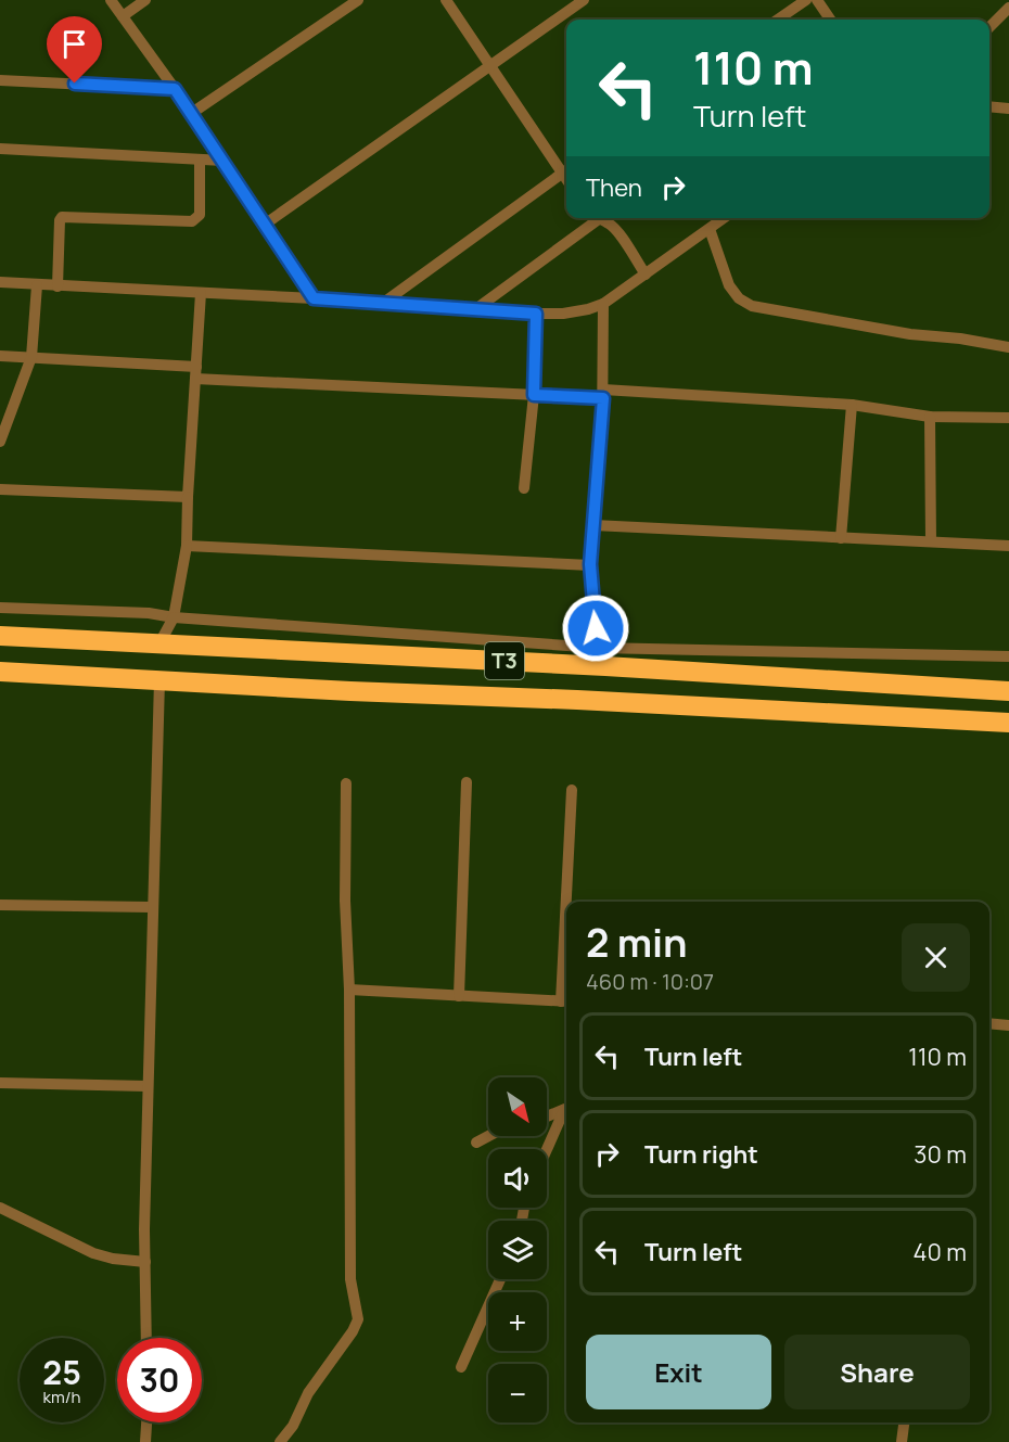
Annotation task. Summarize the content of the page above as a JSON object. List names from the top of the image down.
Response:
{
  "streets": {
    "highway": ["T3"]
  },
  "north": "bottom right",
  "page": {
    "turn": ["110 m", "Turn left"],
    "then": "Then",
    "heading": ["2 min", "460 m · 10:07"],
    "list": [
      {
        "name": "Turn left",
        "value": "110 m"
      },
      {
        "name": "Turn right",
        "value": "30 m"
      },
      {
        "name": "Turn left",
        "value": "40 m"
      }
    ],
    "map_buttons": ["+", "−"],
    "buttons": ["Exit", "Share"],
    "speed": "25 km/h",
    "limit": "30"
  }
}
